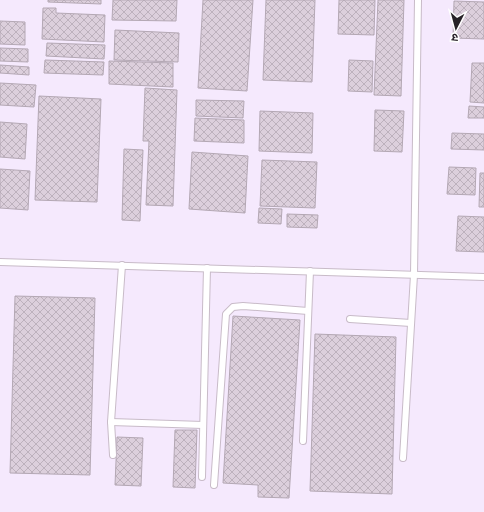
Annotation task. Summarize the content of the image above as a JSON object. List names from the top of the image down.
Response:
{
  "north": "bottom"
}
